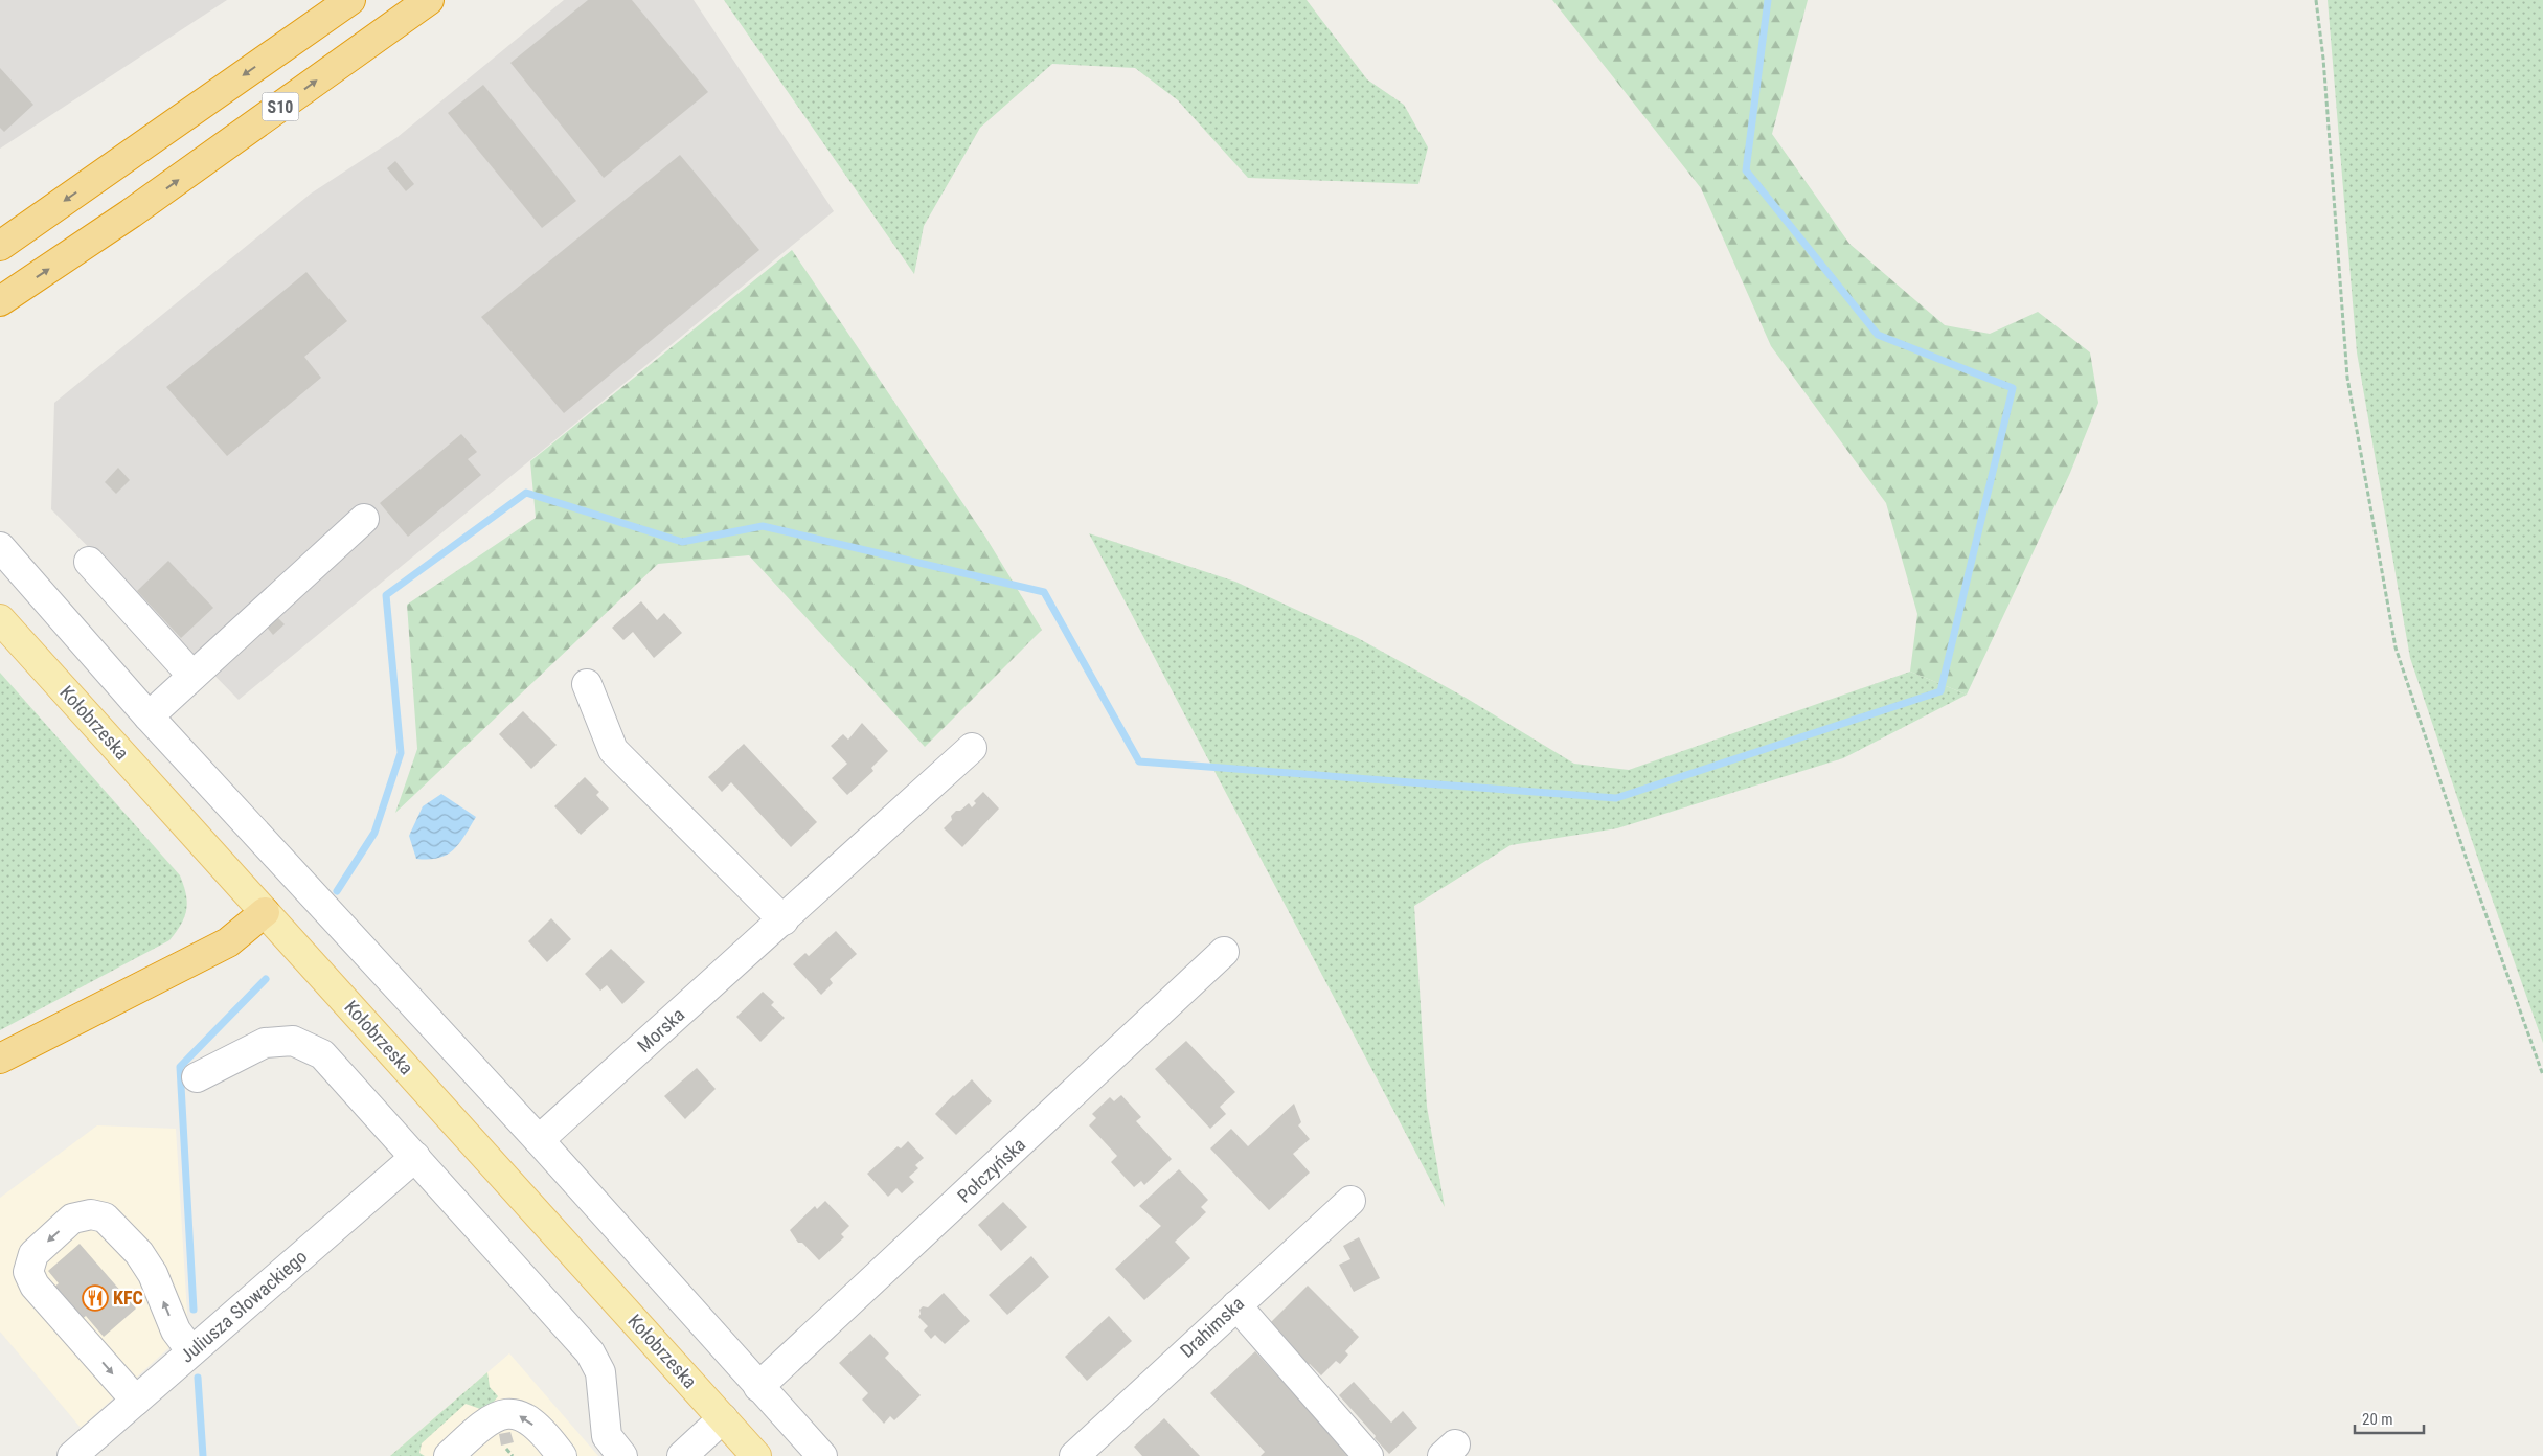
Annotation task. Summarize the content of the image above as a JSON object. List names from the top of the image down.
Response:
{
  "streets": {
    "highway": ["S10"],
    "main road": ["Kołobrzeska"],
    "street": [
      "Morska",
      "Połczyńska",
      "Juliusza Słowackiego",
      "Drahimska"
    ]
  },
  "places": {
    "restaurant": ["KFC"]
  },
  "scale_bar": "20 m"
}
